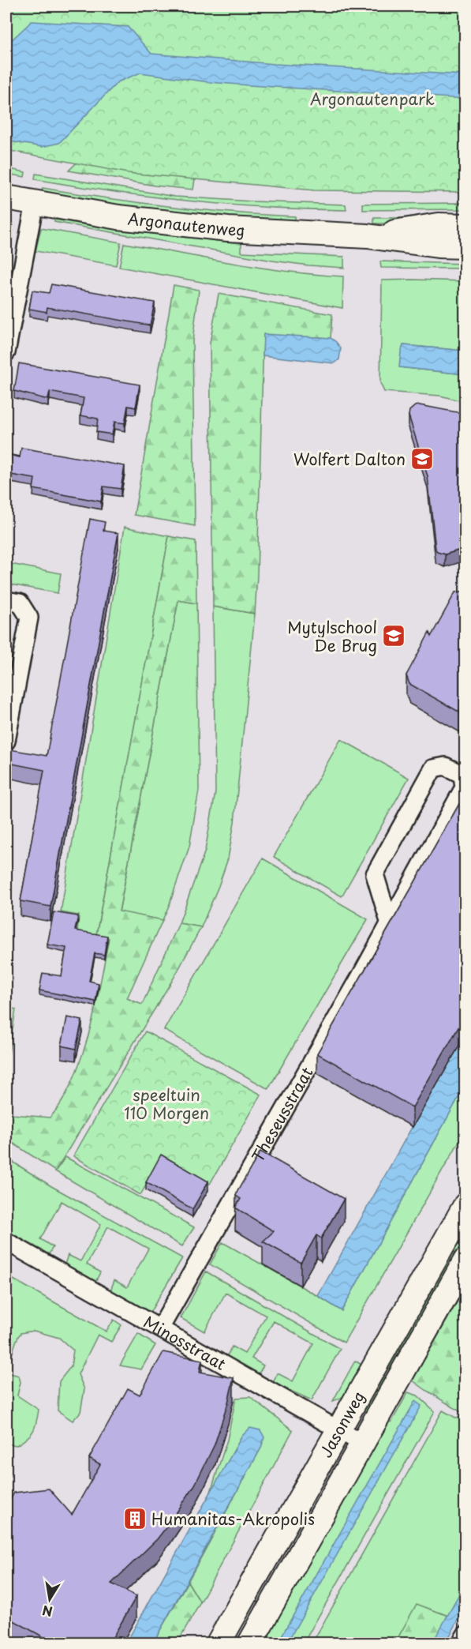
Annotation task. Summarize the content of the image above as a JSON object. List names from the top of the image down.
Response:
{
  "streets": {
    "street": [
      "Argonautenweg",
      "Theseusstraat",
      "Minosstraat",
      "Jasonweg"
    ]
  },
  "crossings": [
    ["Theseusstraat", "Minosstraat"],
    ["Minosstraat", "Jasonweg"]
  ],
  "parks": ["Argonautenpark", "speeltuin 110 Morgen"],
  "places": {
    "school or university": ["Wolfert Dalton", "Mytylschool De Brug"],
    "building": ["Humanitas-Akropolis"]
  },
  "north": "bottom"
}
